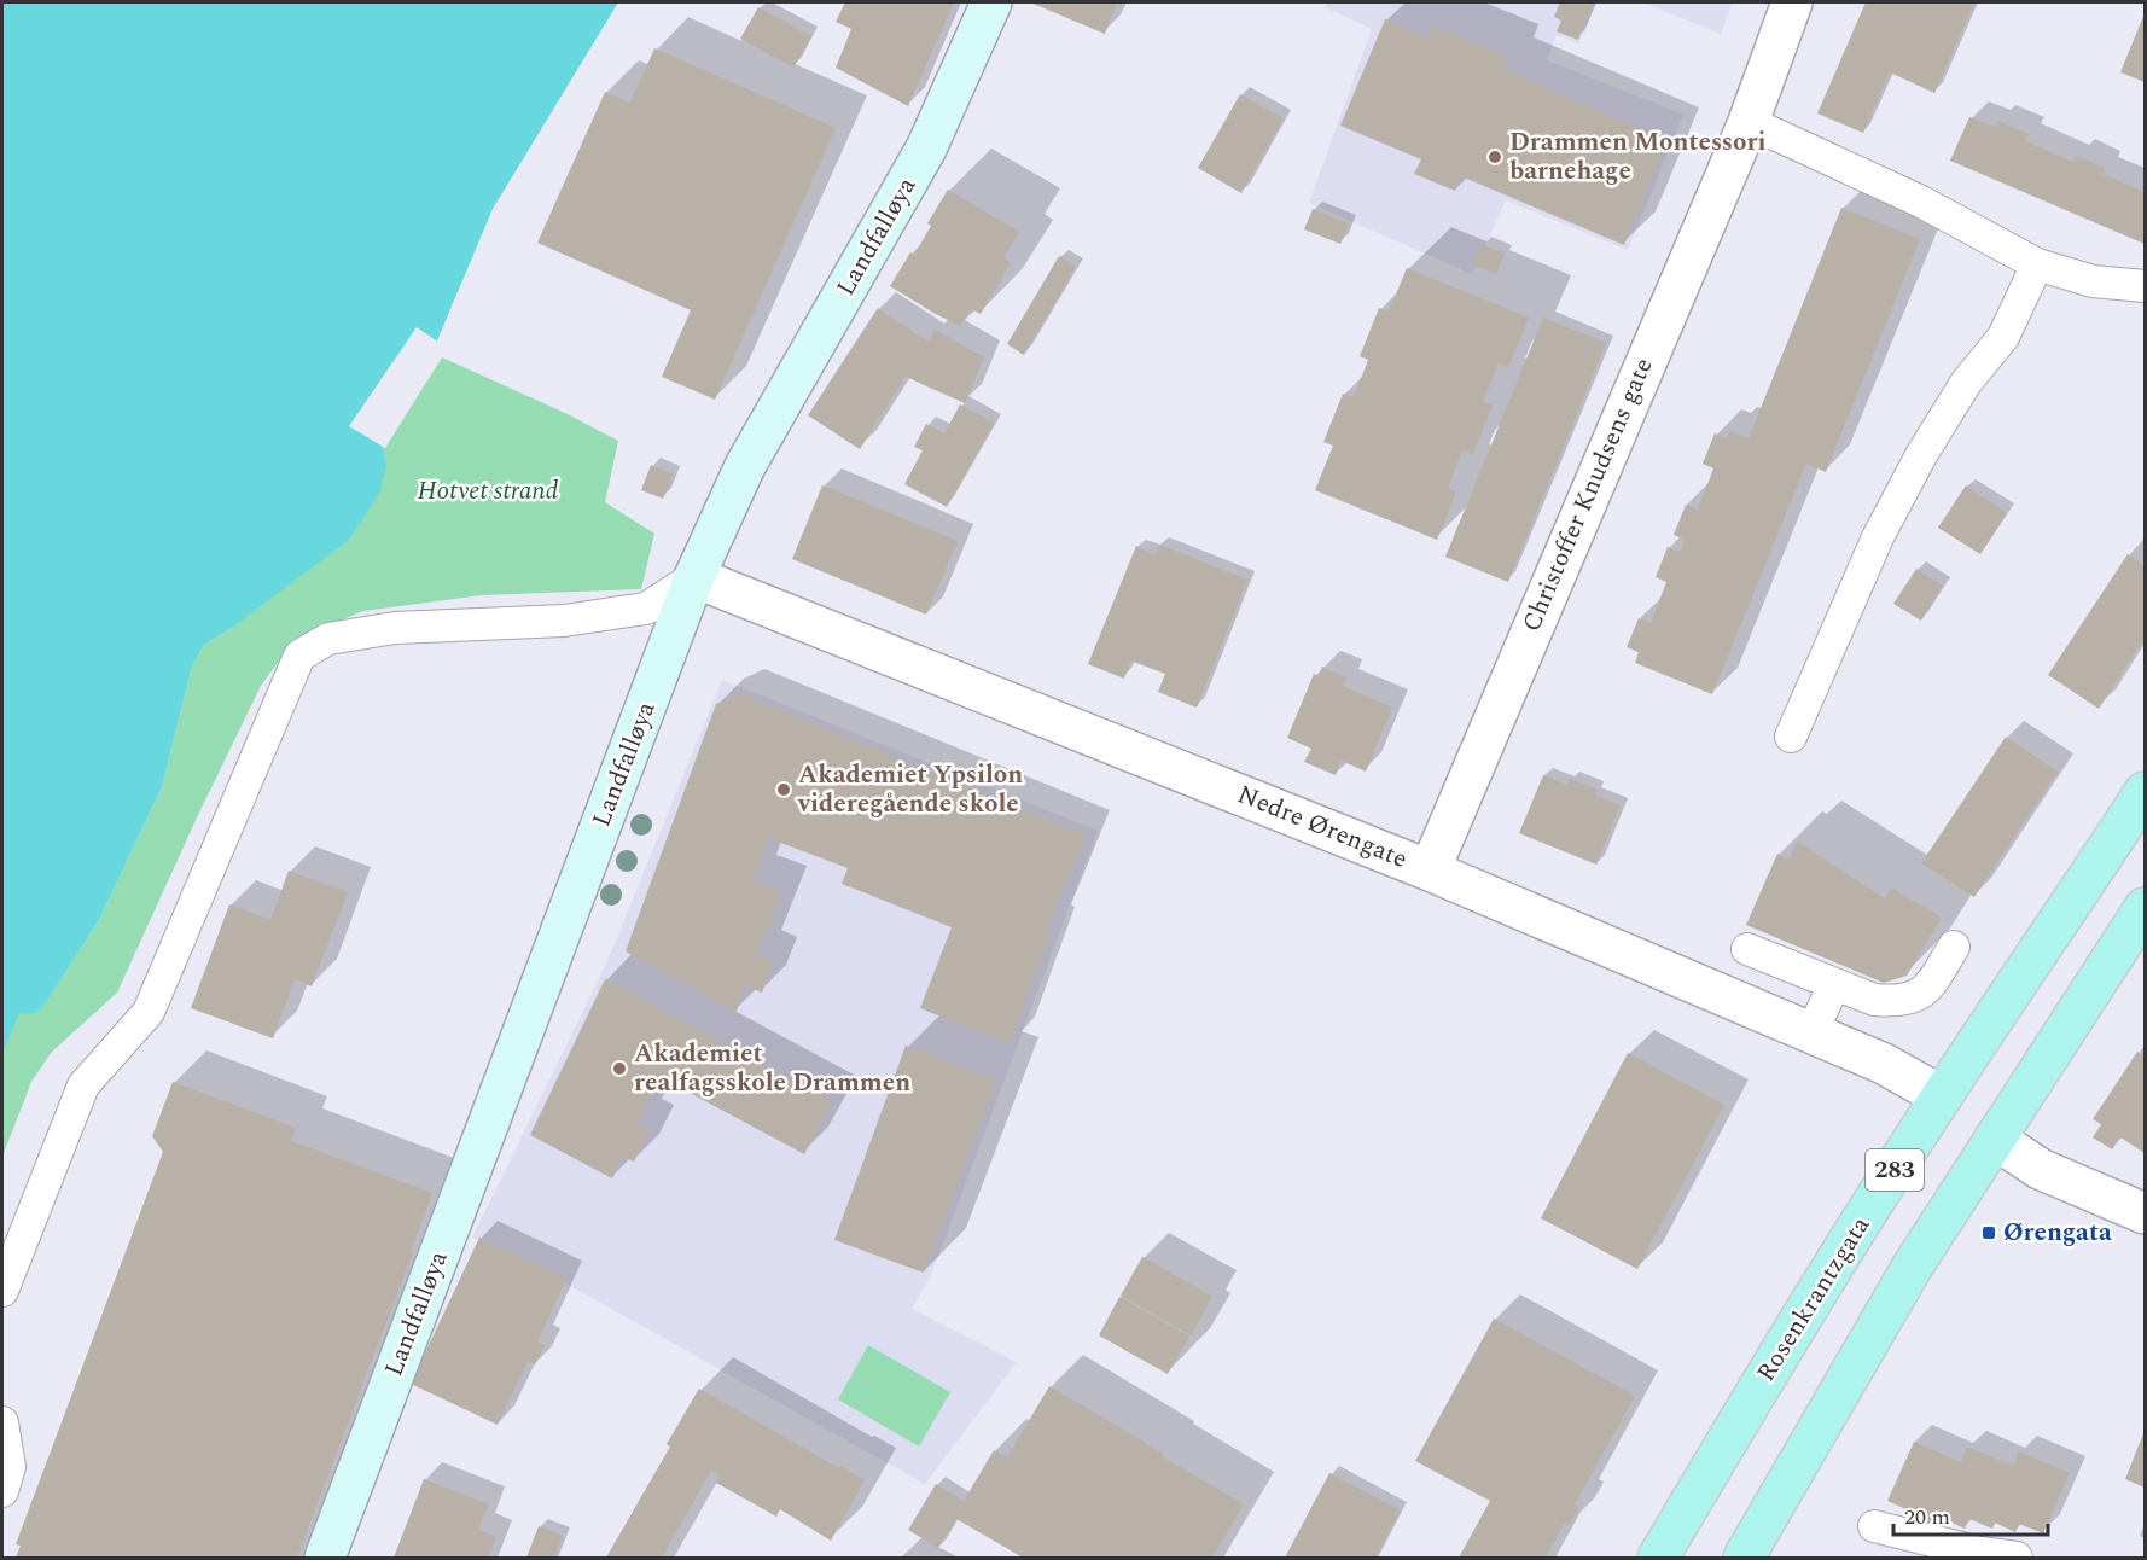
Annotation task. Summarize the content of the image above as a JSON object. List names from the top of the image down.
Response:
{
  "streets": {
    "main road": ["Landfalløya", "283", "Rosenkrantzgata"],
    "street": ["Christoffer Knudsens gate", "Nedre Ørengate"]
  },
  "crossings": [
    ["Landfalløya", "Nedre Ørengate"],
    ["Christoffer Knudsens gate", "Nedre Ørengate"],
    ["Nedre Ørengate", "Rosenkrantzgata"]
  ],
  "parks": ["Hotvet strand"],
  "places": {
    "other": ["Drammen Montessori barnehage", "Akademiet Ypsilon videregående skole", "Akademiet realfagsskole Drammen"],
    "transit": ["Ørengata"]
  },
  "scale_bar": "20 m"
}
